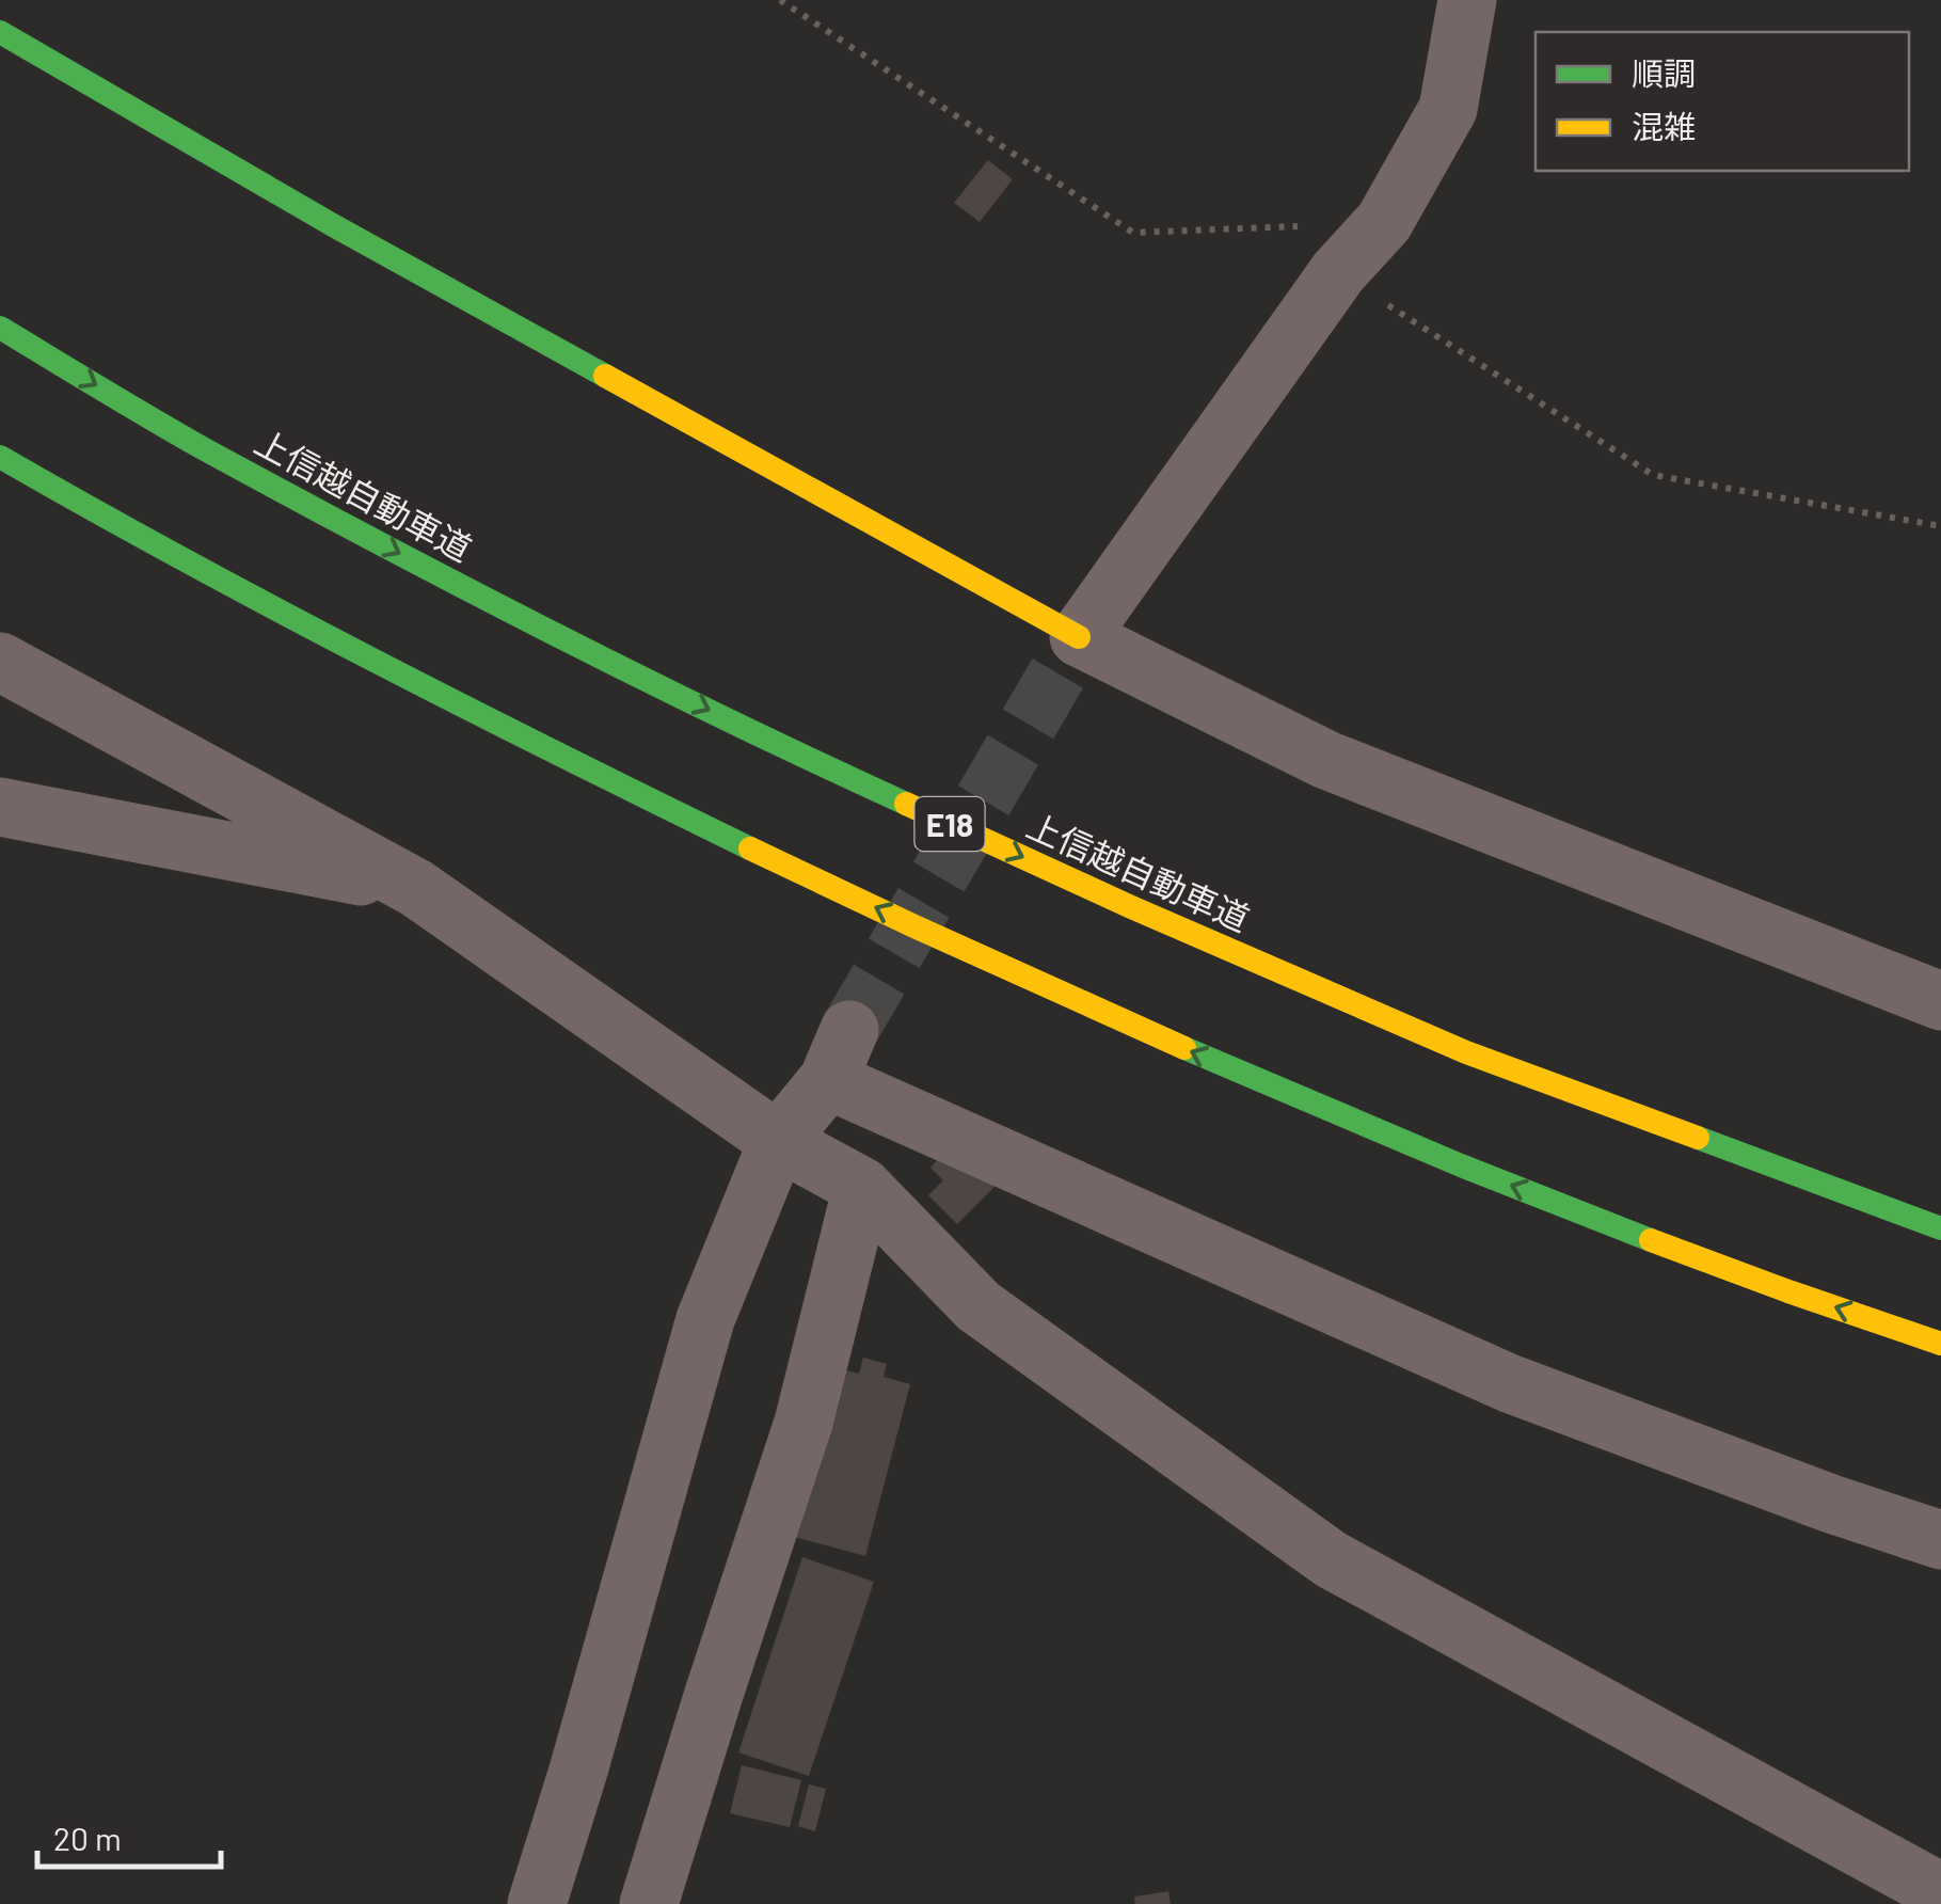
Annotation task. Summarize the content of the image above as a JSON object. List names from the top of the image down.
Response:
{
  "streets": {
    "main road": ["上信越自動車道", "E18"]
  },
  "legend": ["順調", "混雑"],
  "scale_bar": "20 m"
}
